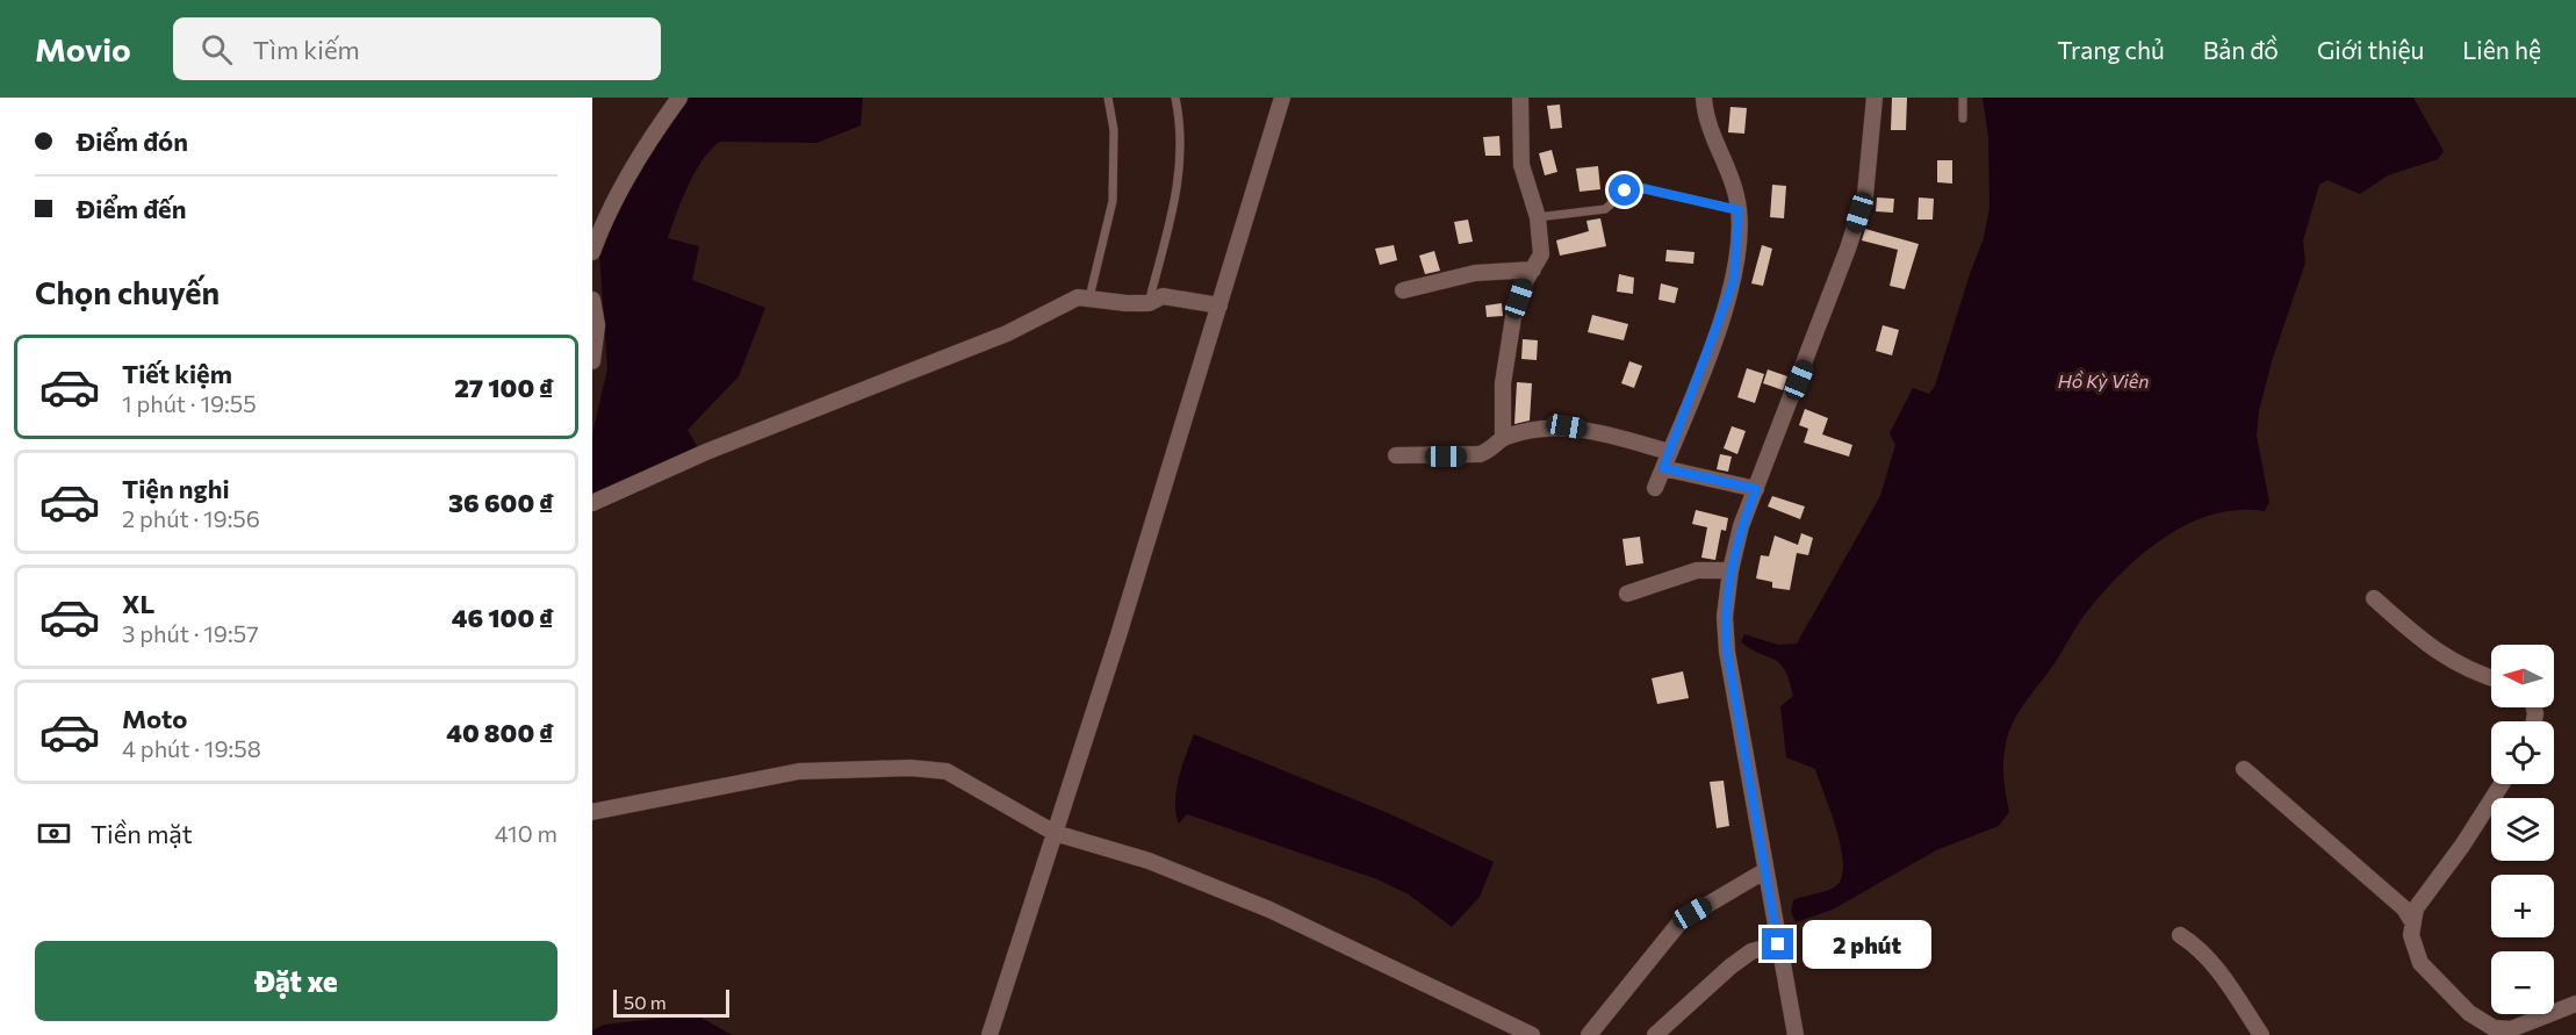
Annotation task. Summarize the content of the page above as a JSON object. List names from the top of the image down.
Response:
{
  "water": ["Hồ Kỳ Viên"],
  "scale_bar": "50 m",
  "north": "left",
  "page": {
    "header": "Movio",
    "search": "Tìm kiếm",
    "nav": [
      "Trang chủ",
      "Bản đồ",
      "Giới thiệu",
      "Liên hệ"
    ],
    "banner": ["Điểm đón", "Điểm đến"],
    "heading": "Chọn chuyến",
    "list": [
      {
        "name": "Tiết kiệm",
        "note": "1 phút · 19:55",
        "value": "27 100 ₫"
      },
      {
        "name": "Tiện nghi",
        "note": "2 phút · 19:56",
        "value": "36 600 ₫"
      },
      {
        "name": "XL",
        "note": "3 phút · 19:57",
        "value": "46 100 ₫"
      },
      {
        "name": "Moto",
        "note": "4 phút · 19:58",
        "value": "40 800 ₫"
      }
    ],
    "map_buttons": ["+", "−"],
    "pay": ["Tiền mặt", "410 m"],
    "bubble": "2 phút",
    "buttons": "Đặt xe",
    "scale": "50 m"
  }
}
